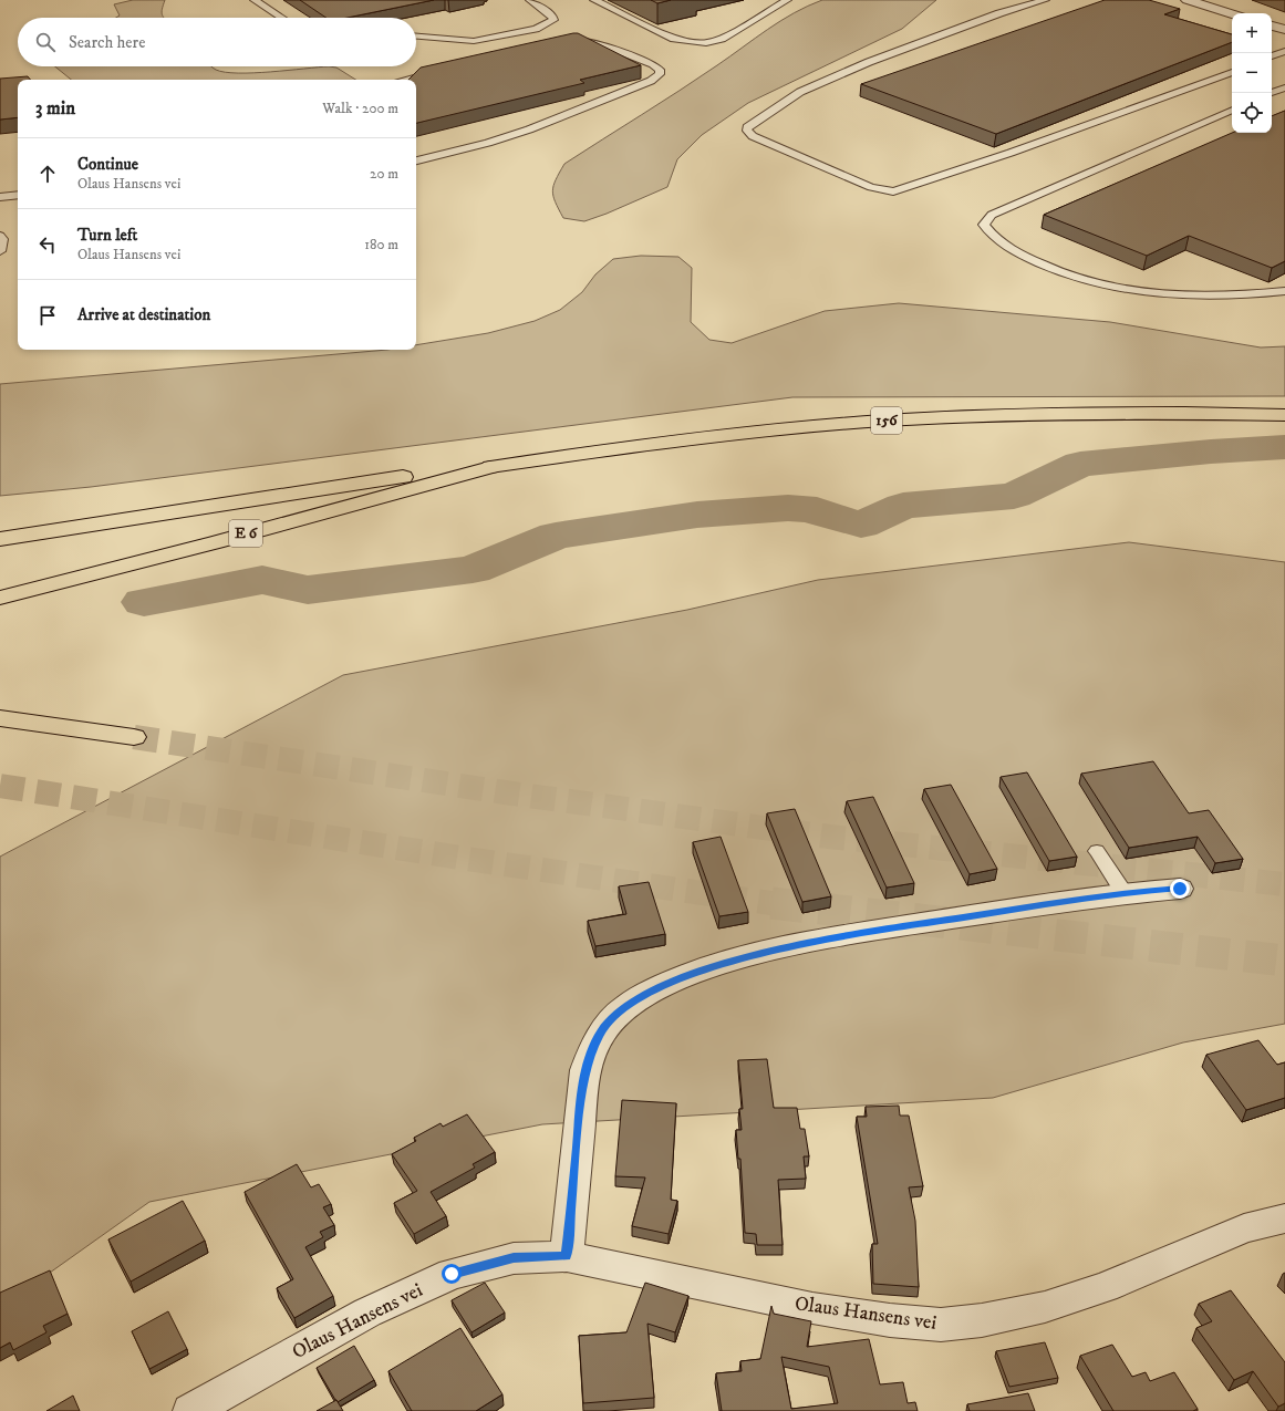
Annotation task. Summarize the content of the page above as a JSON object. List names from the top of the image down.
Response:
{
  "streets": {
    "main road": ["156", "E 6"],
    "street": ["Olaus Hansens vei"]
  },
  "crossings": [
    ["156", "E 6"]
  ],
  "page": {
    "map_buttons": ["+", "−"],
    "search": "Search here",
    "heading": ["3 min", "Walk · 200 m"],
    "list": [
      ["Continue", "Olaus Hansens vei", "20 m"],
      ["Turn left", "Olaus Hansens vei", "180 m"],
      "Arrive at destination"
    ]
  }
}
